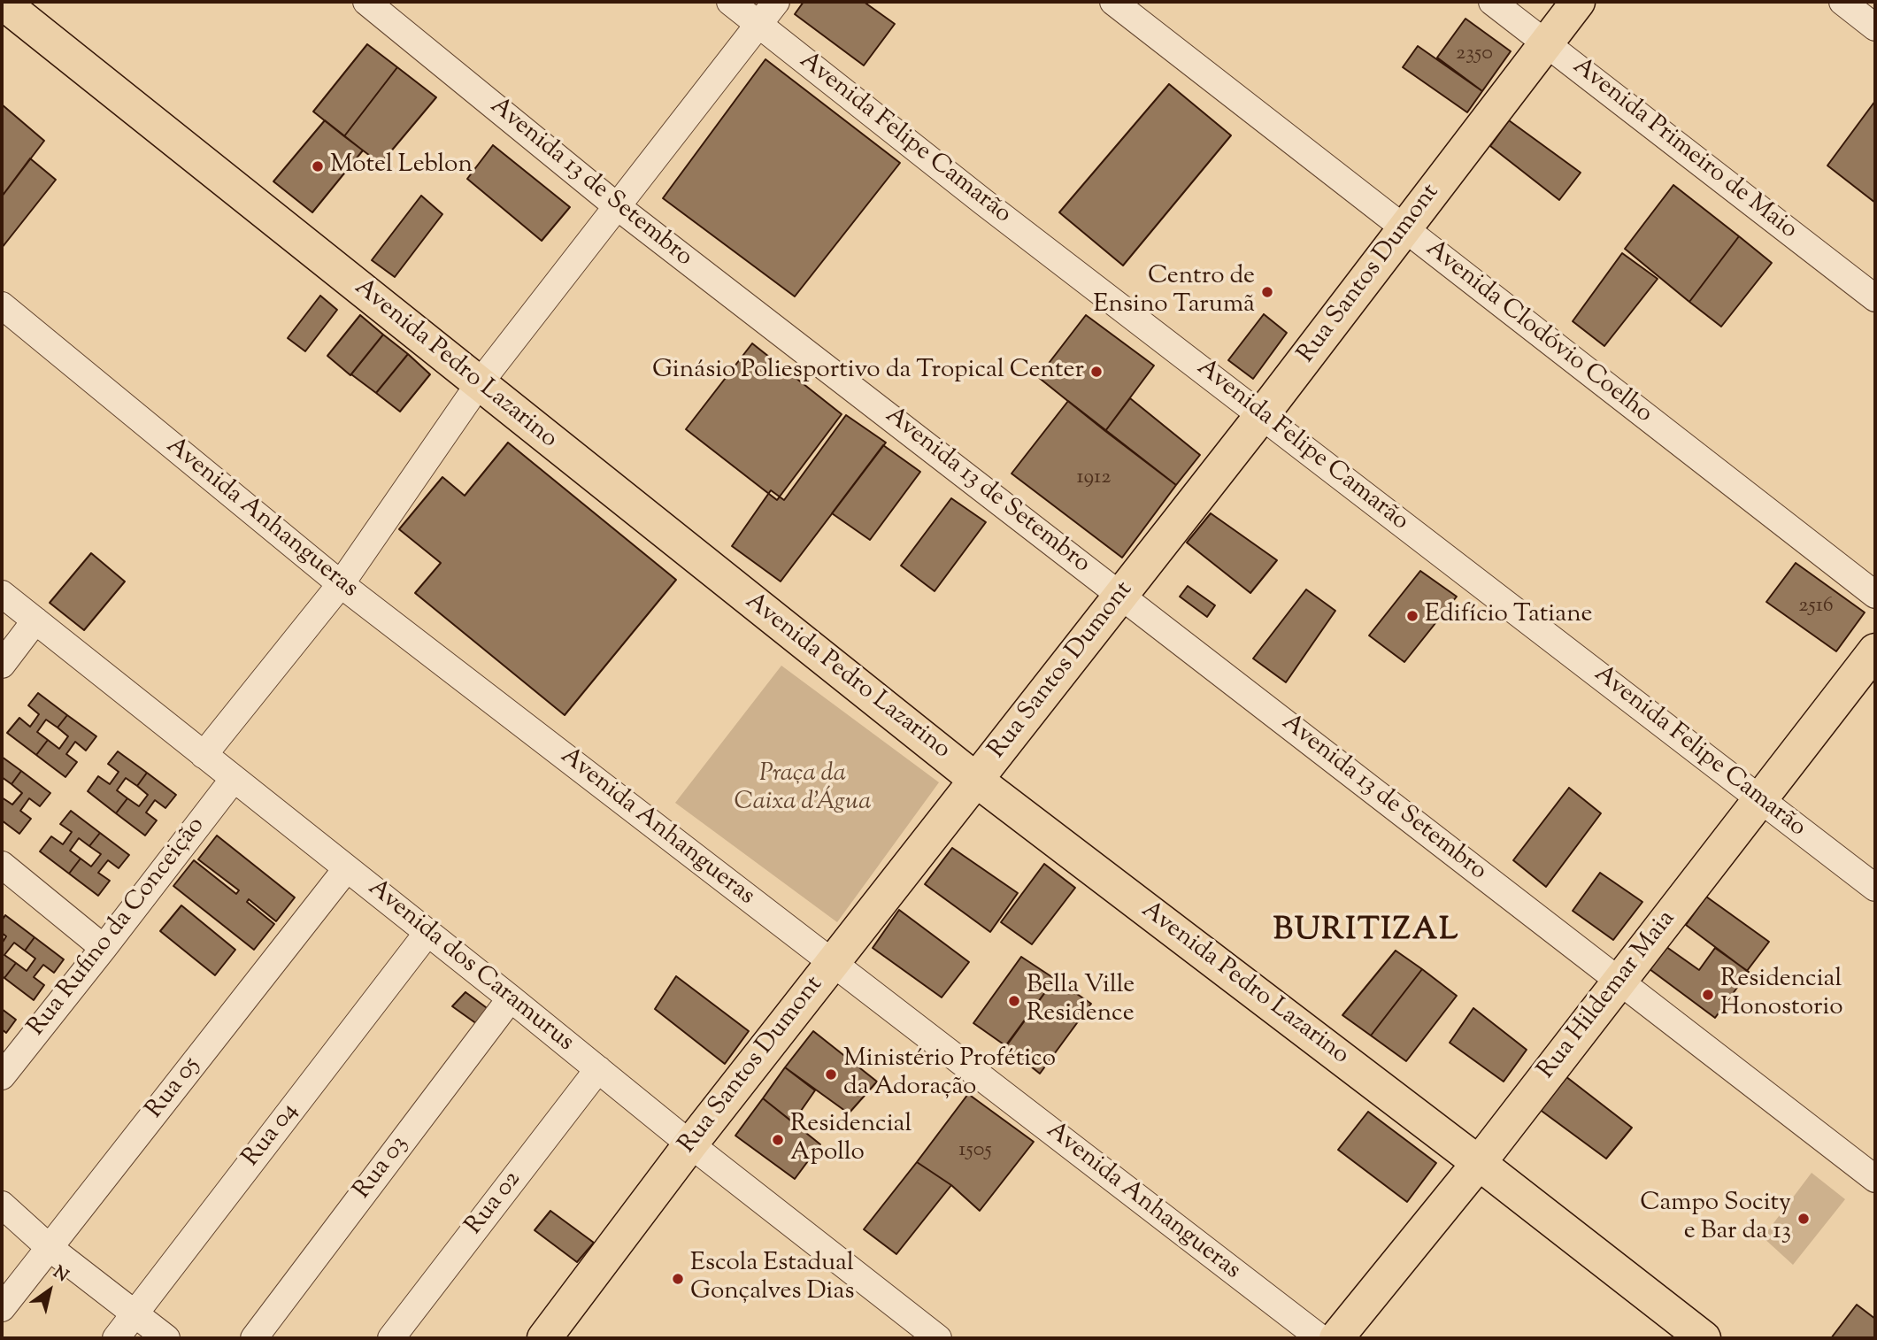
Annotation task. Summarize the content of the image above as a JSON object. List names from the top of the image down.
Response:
{
  "streets": {
    "main road": ["Rua Santos Dumont", "Avenida Pedro Lazarino", "Rua Hildemar Maia"],
    "street": [
      "Avenida Felipe Camarão",
      "Avenida Primeiro de Maio",
      "Avenida 13 de Setembro",
      "Avenida Clodóvio Coelho",
      "Avenida Anhangueras",
      "Rua Rufino da Conceição",
      "Avenida dos Caramurus",
      "Rua 05",
      "Rua 04",
      "Rua 03",
      "Rua 02"
    ]
  },
  "crossings": [
    ["Avenida Felipe Camarão", "Rua Santos Dumont"],
    ["Avenida Felipe Camarão", "Rua Hildemar Maia"],
    ["Avenida Primeiro de Maio", "Rua Santos Dumont"],
    ["Avenida 13 de Setembro", "Rua Santos Dumont"],
    ["Avenida 13 de Setembro", "Rua Hildemar Maia"],
    ["Rua Santos Dumont", "Avenida Clodóvio Coelho"],
    ["Rua Santos Dumont", "Avenida Pedro Lazarino"],
    ["Rua Santos Dumont", "Avenida Anhangueras"],
    ["Rua Santos Dumont", "Avenida dos Caramurus"],
    ["Avenida Pedro Lazarino", "Rua Hildemar Maia"],
    ["Rua Rufino da Conceição", "Avenida dos Caramurus"],
    ["Avenida dos Caramurus", "Rua 05"],
    ["Avenida dos Caramurus", "Rua 04"],
    ["Avenida dos Caramurus", "Rua 03"],
    ["Avenida dos Caramurus", "Rua 02"]
  ],
  "districts": ["BURITIZAL"],
  "parks": ["Praça da Caixa d'Água"],
  "places": [
    "Motel Leblon",
    "Centro de Ensino Tarumã",
    "Ginásio Poliesportivo da Tropical Center",
    "Edifício Tatiane",
    "Residencial Honostorio",
    "Bella Ville Residence",
    "Ministério Profético da Adoração",
    "Residencial Apollo",
    "Campo Socity e Bar da 13",
    "Escola Estadual Gonçalves Dias"
  ],
  "house_numbers": [
    "2350",
    "1912",
    "2516",
    "1505"
  ],
  "north": "top right"
}
